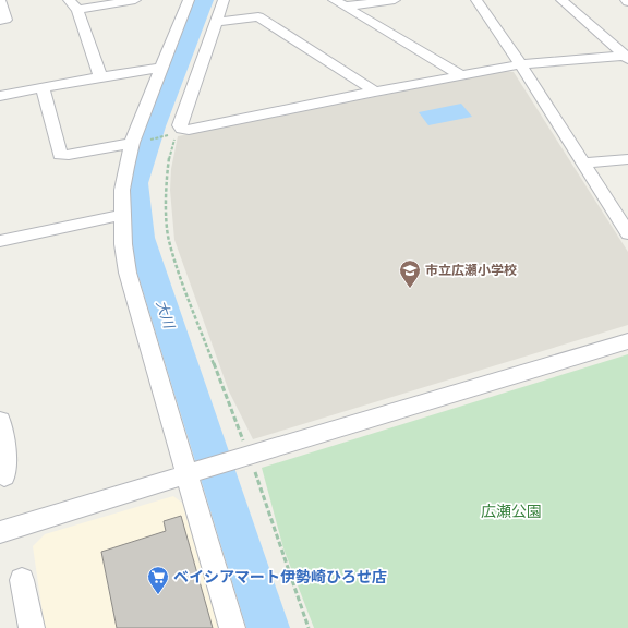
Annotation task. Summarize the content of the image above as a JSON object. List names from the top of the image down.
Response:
{
  "water": ["大川"],
  "parks": ["広瀬公園"],
  "places": {
    "school or university": ["市立広瀬小学校"],
    "supermarket": ["ベイシアマート伊勢崎ひろせ店"]
  }
}
